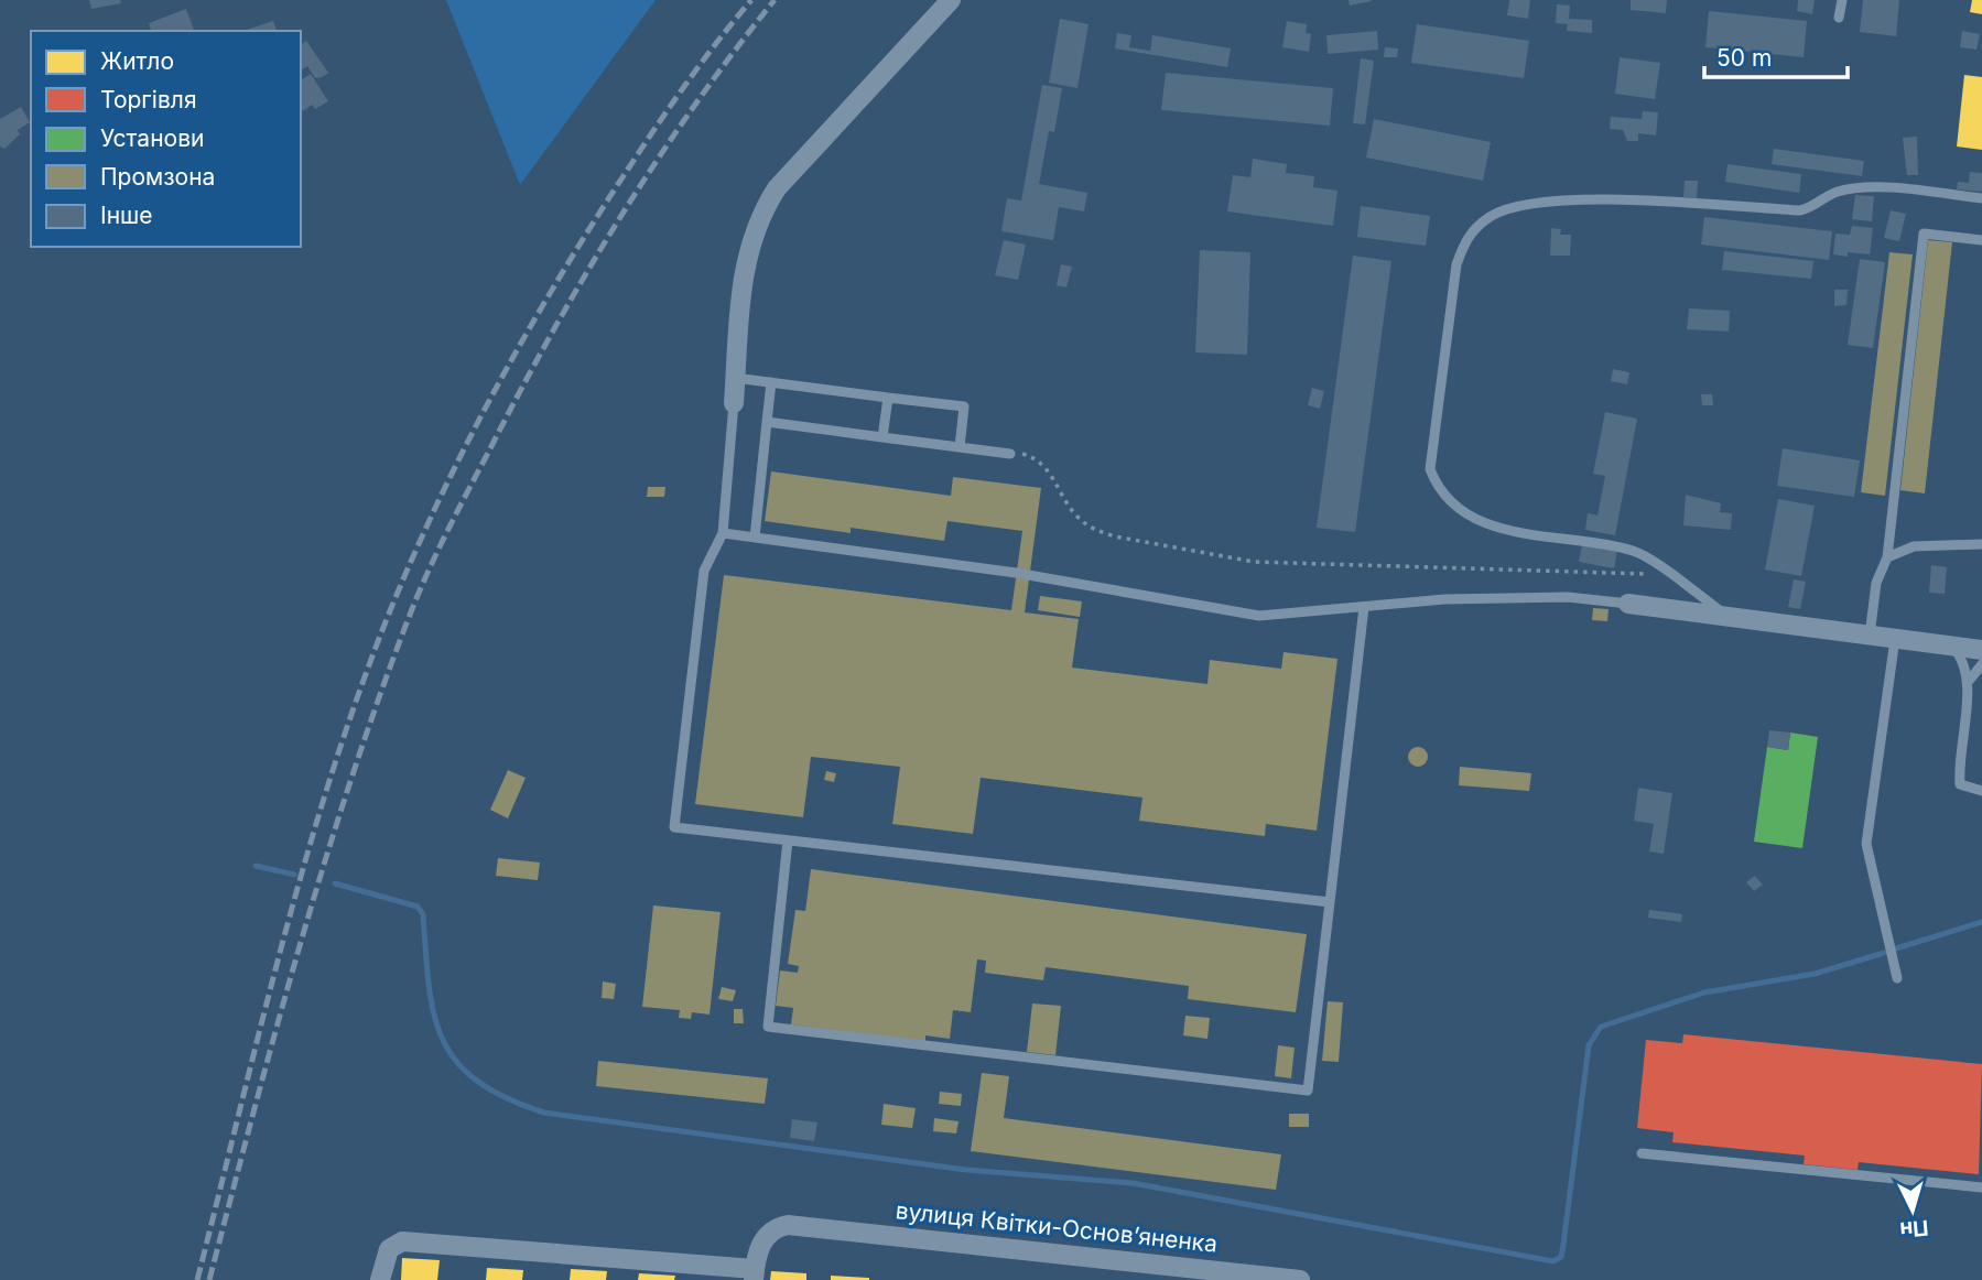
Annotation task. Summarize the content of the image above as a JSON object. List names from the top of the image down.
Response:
{
  "streets": {
    "street": ["вулиця Квітки-Основʼяненка"]
  },
  "legend": [
    "Житло",
    "Торгівля",
    "Установи",
    "Промзона",
    "Інше"
  ],
  "scale_bar": "50 m",
  "north": "bottom"
}
